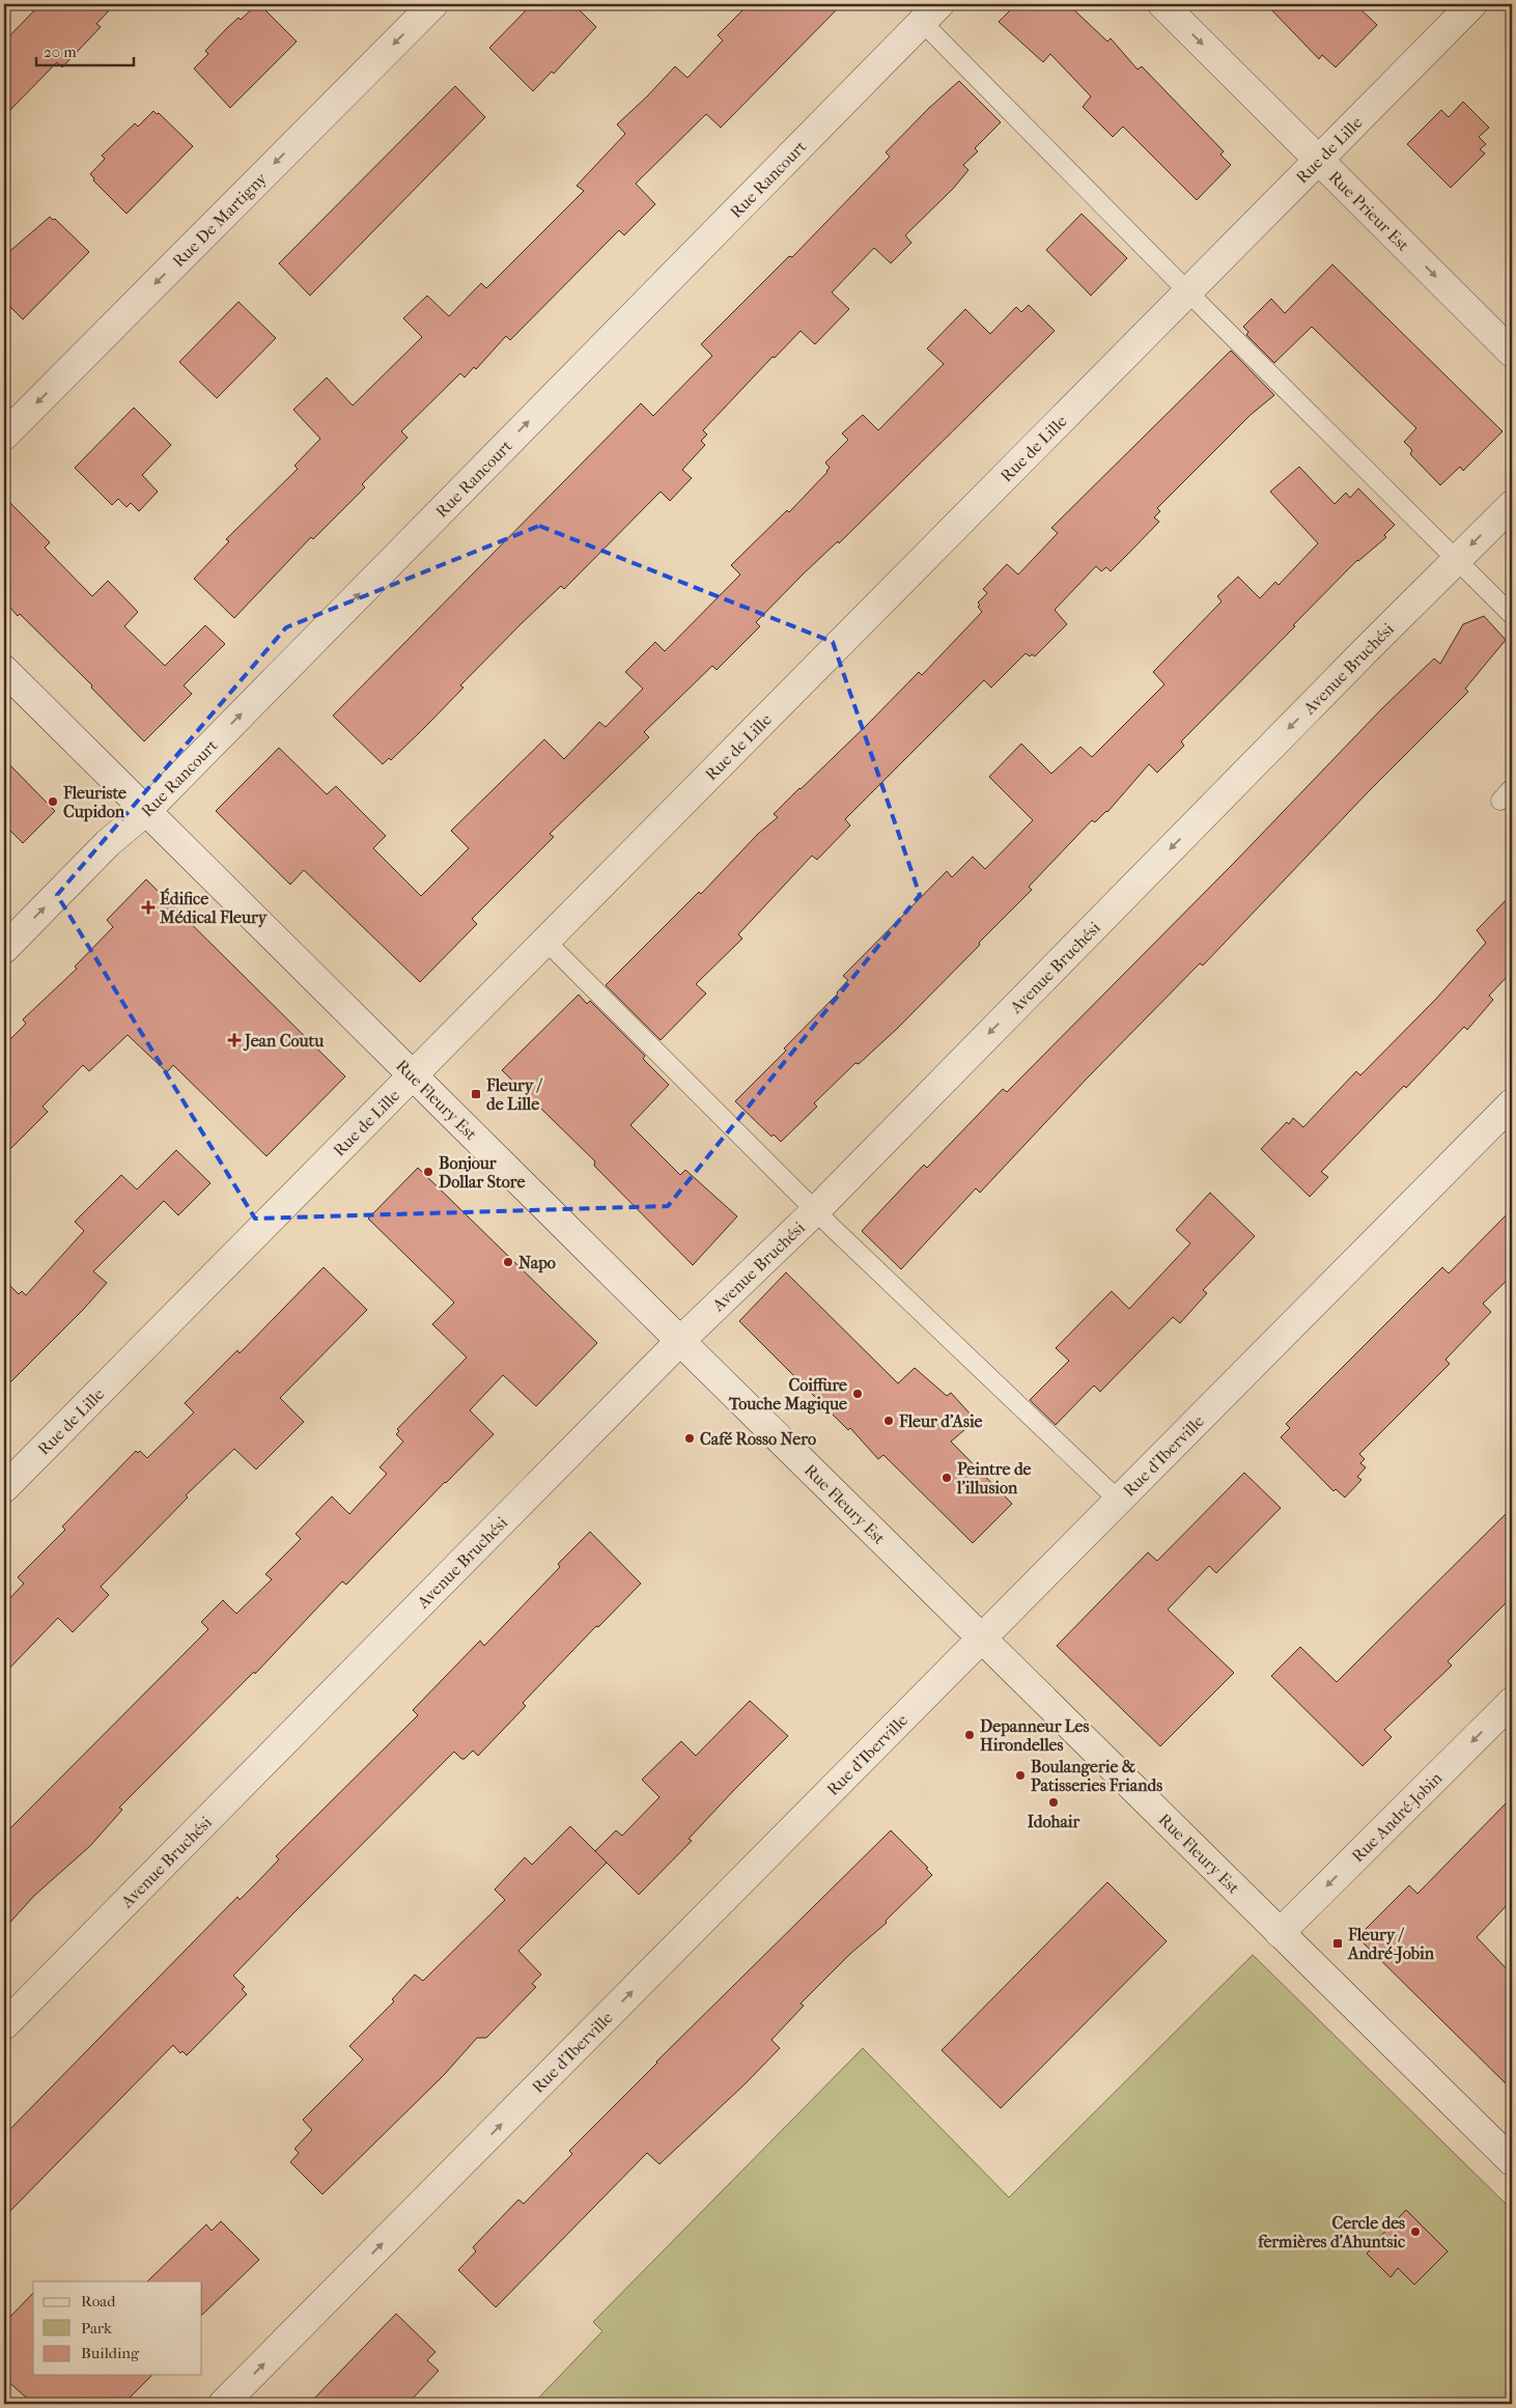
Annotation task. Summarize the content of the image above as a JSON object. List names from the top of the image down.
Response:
{
  "streets": {
    "street": [
      "Rue de Lille",
      "Rue Rancourt",
      "Rue Prieur Est",
      "Rue De Martigny",
      "Avenue Bruchési",
      "Rue Fleury Est",
      "Rue d'Iberville",
      "Rue André-Jobin"
    ]
  },
  "crossings": [
    ["Rue de Lille", "Rue Prieur Est"],
    ["Rue de Lille", "Rue Fleury Est"],
    ["Rue Rancourt", "Rue Fleury Est"],
    ["Avenue Bruchési", "Rue Fleury Est"],
    ["Rue Fleury Est", "Rue d'Iberville"],
    ["Rue Fleury Est", "Rue André-Jobin"]
  ],
  "one_way": [
    "Rue Rancourt",
    "Rue Prieur Est",
    "Rue De Martigny",
    "Avenue Bruchési",
    "Rue d'Iberville",
    "Rue André-Jobin"
  ],
  "places": {
    "other": [
      "Fleuriste Cupidon",
      "Bonjour Dollar Store",
      "Napo",
      "Coiffure Touche Magique",
      "Fleur d'Asie",
      "Café Rosso Nero",
      "Peintre de l'illusion",
      "Depanneur Les Hirondelles",
      "Boulangerie & Patisseries Friands",
      "Idohair",
      "Cercle des fermières d'Ahuntsic"
    ],
    "health": ["Édifice Médical Fleury", "Jean Coutu"],
    "transit": ["Fleury / de Lille", "Fleury / André-Jobin"]
  },
  "legend": ["Road", "Park", "Building"],
  "scale_bar": "20 m"
}
